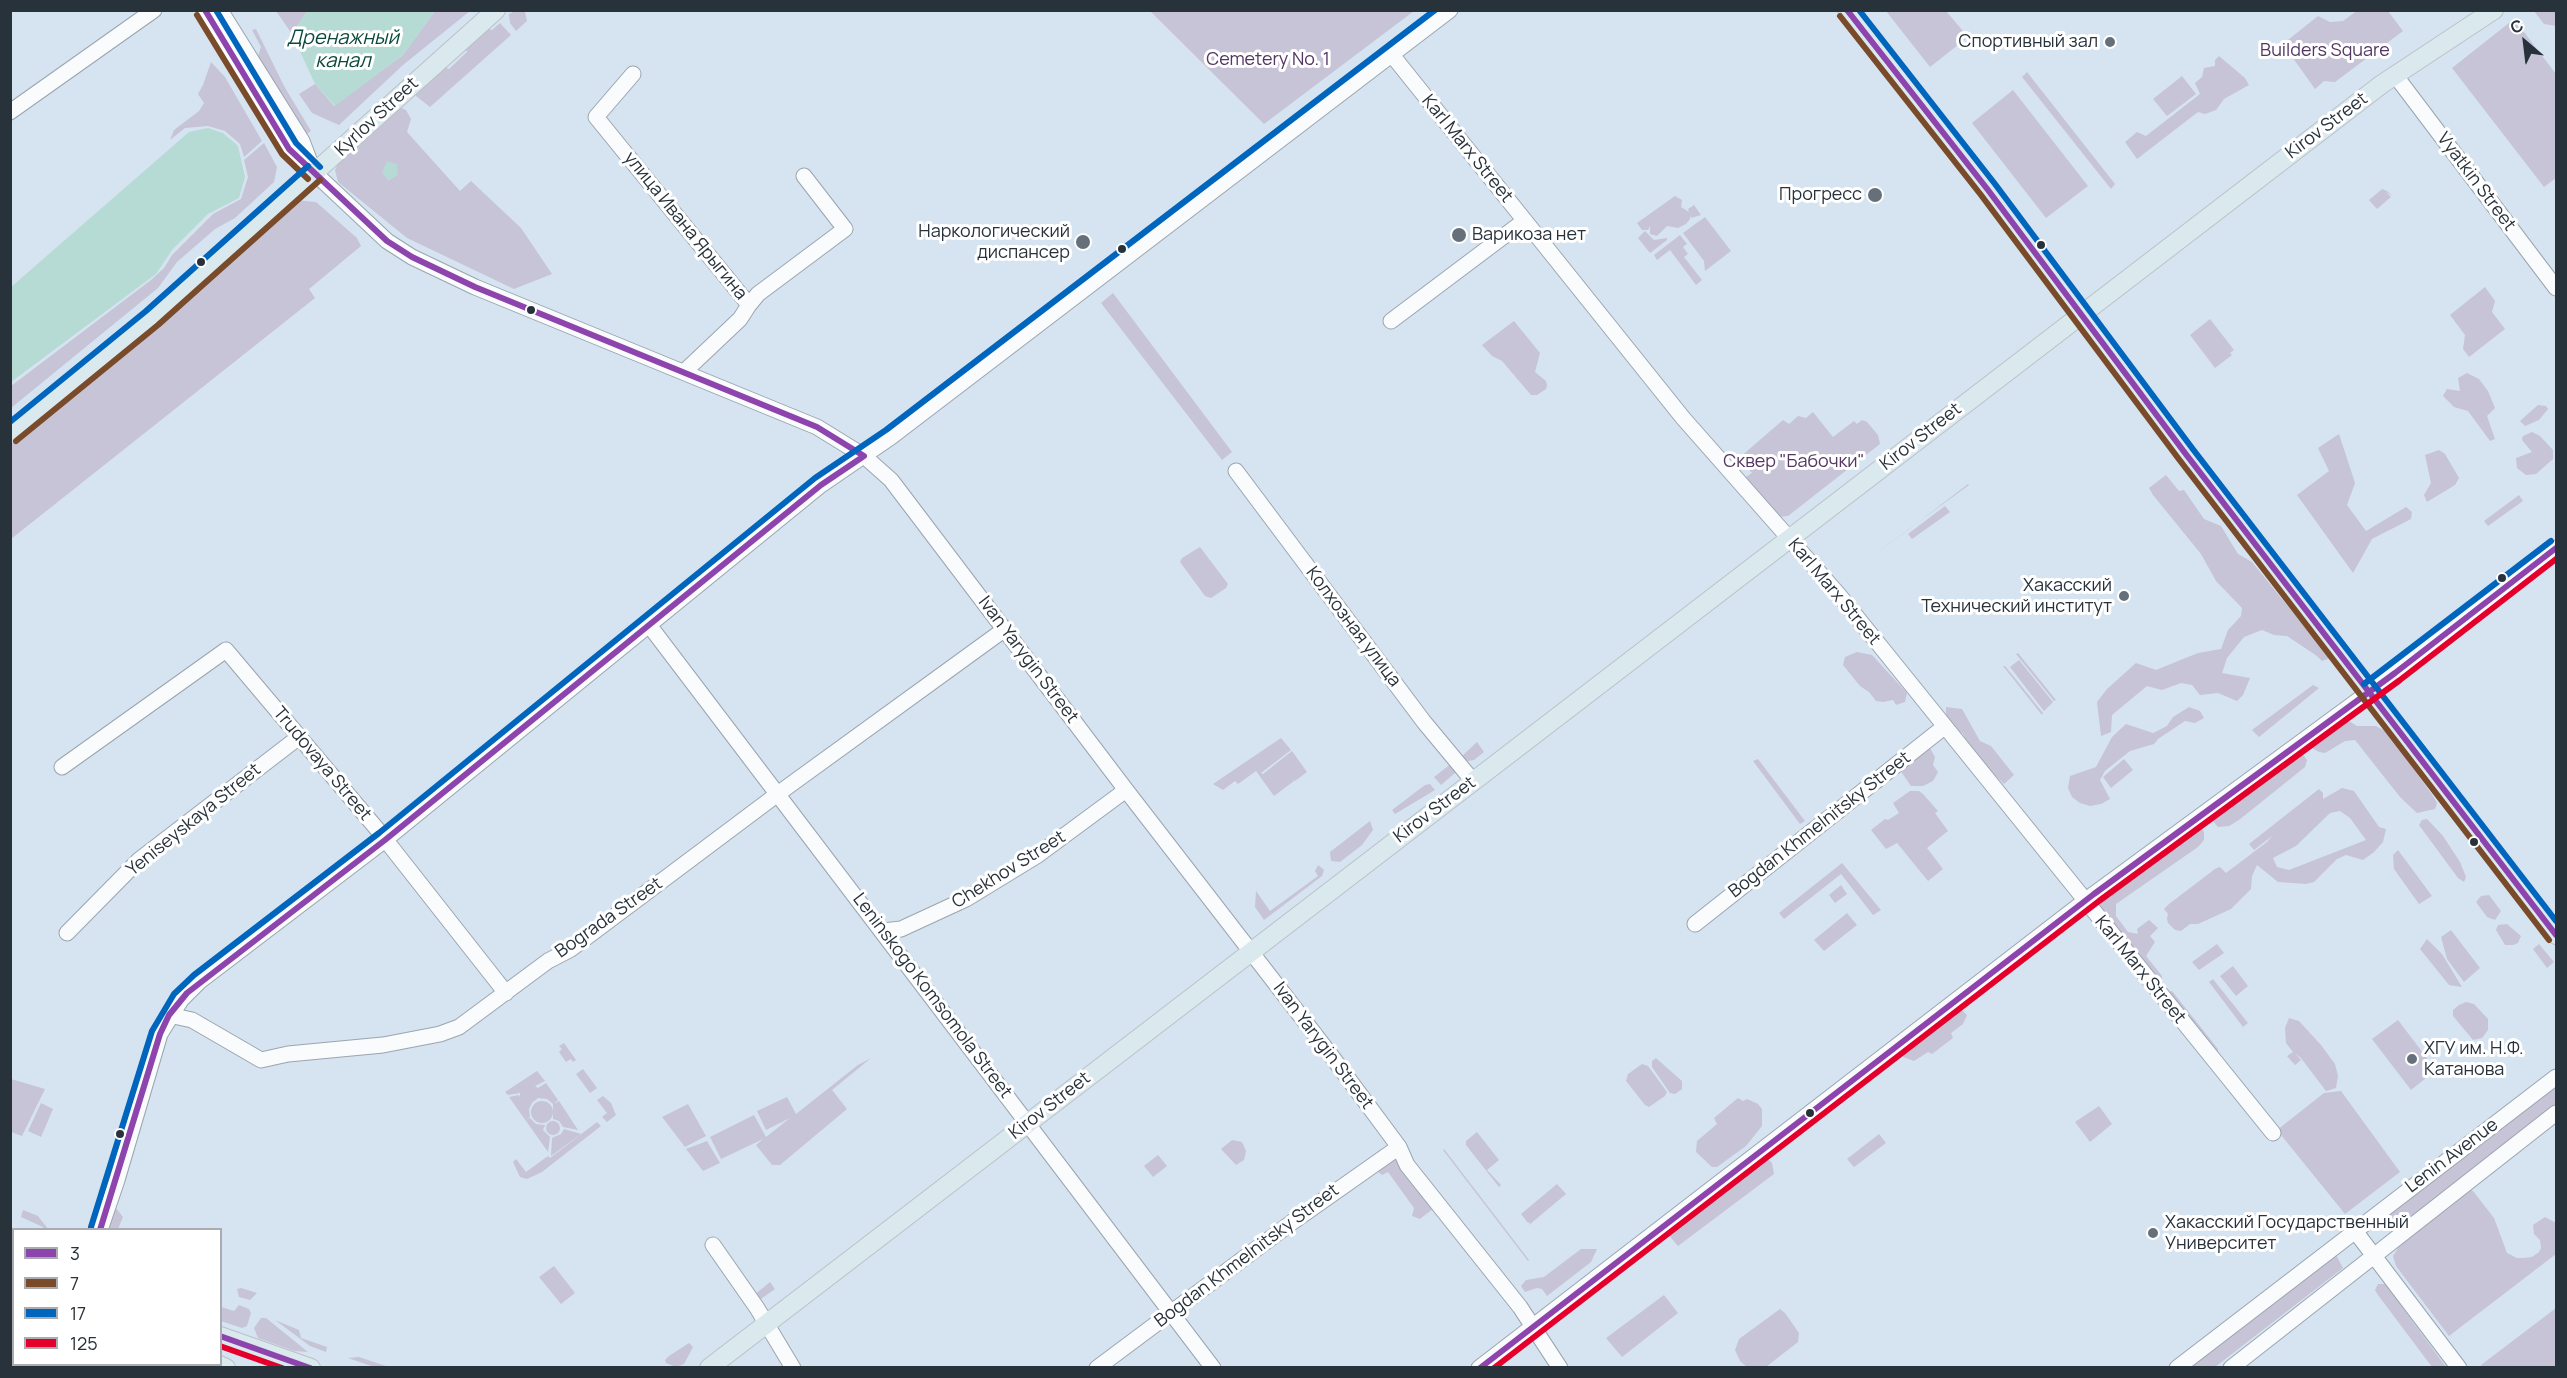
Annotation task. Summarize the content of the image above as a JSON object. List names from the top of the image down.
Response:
{
  "streets": {
    "main road": ["Kyrlov Street", "Kirov Street"],
    "street": [
      "Karl Marx Street",
      "Vyatkin Street",
      "улица Ивана Ярыгина",
      "Колхозная улица",
      "Ivan Yarygin Street",
      "Trudovaya Street",
      "Yeniseyskaya Street",
      "Bogdan Khmelnitsky Street",
      "Chekhov Street",
      "Bograda Street",
      "Leninskogo Komsomola Street",
      "Lenin Avenue"
    ]
  },
  "crossings": [
    ["Kyrlov Street", "Ivan Yarygin Street"],
    ["Kirov Street", "Karl Marx Street"],
    ["Kirov Street", "Vyatkin Street"],
    ["Kirov Street", "Колхозная улица"],
    ["Kirov Street", "Ivan Yarygin Street"],
    ["Kirov Street", "Leninskogo Komsomola Street"],
    ["Karl Marx Street", "Bogdan Khmelnitsky Street"],
    ["улица Ивана Ярыгина", "Ivan Yarygin Street"],
    ["Ivan Yarygin Street", "Bogdan Khmelnitsky Street"],
    ["Ivan Yarygin Street", "Chekhov Street"],
    ["Ivan Yarygin Street", "Bograda Street"],
    ["Trudovaya Street", "Yeniseyskaya Street"],
    ["Trudovaya Street", "Bograda Street"],
    ["Bogdan Khmelnitsky Street", "Leninskogo Komsomola Street"],
    ["Chekhov Street", "Leninskogo Komsomola Street"],
    ["Bograda Street", "Leninskogo Komsomola Street"]
  ],
  "water": ["Дренажный канал"],
  "parks": ["Builders Square", "Cemetery No. 1", "Сквер \"Бабочки\""],
  "places": [
    "Спортивный зал",
    "Прогресс",
    "Варикоза нет",
    "Наркологический диспансер",
    "Хакасский Технический институт",
    "ХГУ им. Н.Ф. Катанова",
    "Хакасский Государственный Университет"
  ],
  "lines": [
    "transit line 3",
    "transit line 17",
    "transit line 7",
    "transit line 125"
  ],
  "legend": [
    "3",
    "7",
    "17",
    "125"
  ],
  "north": "top left"
}
